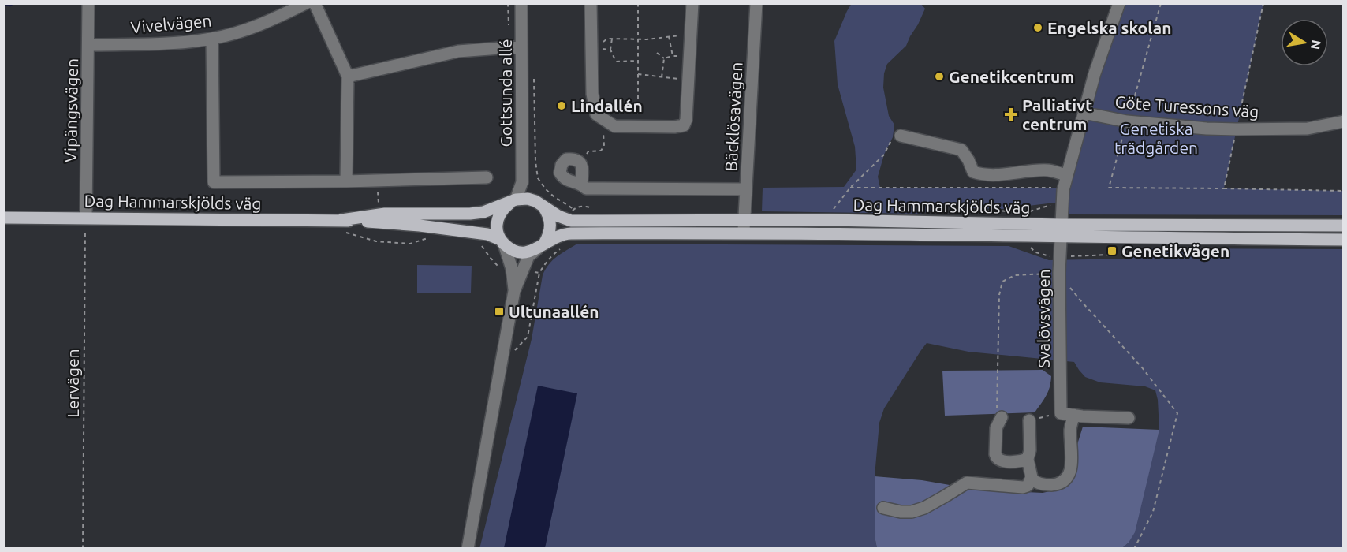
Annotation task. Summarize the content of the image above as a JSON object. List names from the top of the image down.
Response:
{
  "streets": {
    "main road": ["Dag Hammarskjölds väg"],
    "street": [
      "Vivelvägen",
      "Gottsunda allé",
      "Göte Turessons väg",
      "Vipängsvägen",
      "Bäcklösavägen",
      "Svalövsvägen"
    ],
    "path": ["Lervägen"]
  },
  "crossings": [
    ["Vivelvägen", "Vipängsvägen"],
    ["Gottsunda allé", "Dag Hammarskjölds väg"],
    ["Vipängsvägen", "Dag Hammarskjölds väg"],
    ["Vipängsvägen", "Lervägen"],
    ["Bäcklösavägen", "Dag Hammarskjölds väg"],
    ["Dag Hammarskjölds väg", "Svalövsvägen"],
    ["Dag Hammarskjölds väg", "Lervägen"]
  ],
  "parks": ["Genetiska trädgården"],
  "places": {
    "other": ["Engelska skolan", "Genetikcentrum", "Lindallén"],
    "health": ["Palliativt centrum"],
    "transit": ["Genetikvägen", "Ultunaallén"]
  },
  "north": "right"
}
